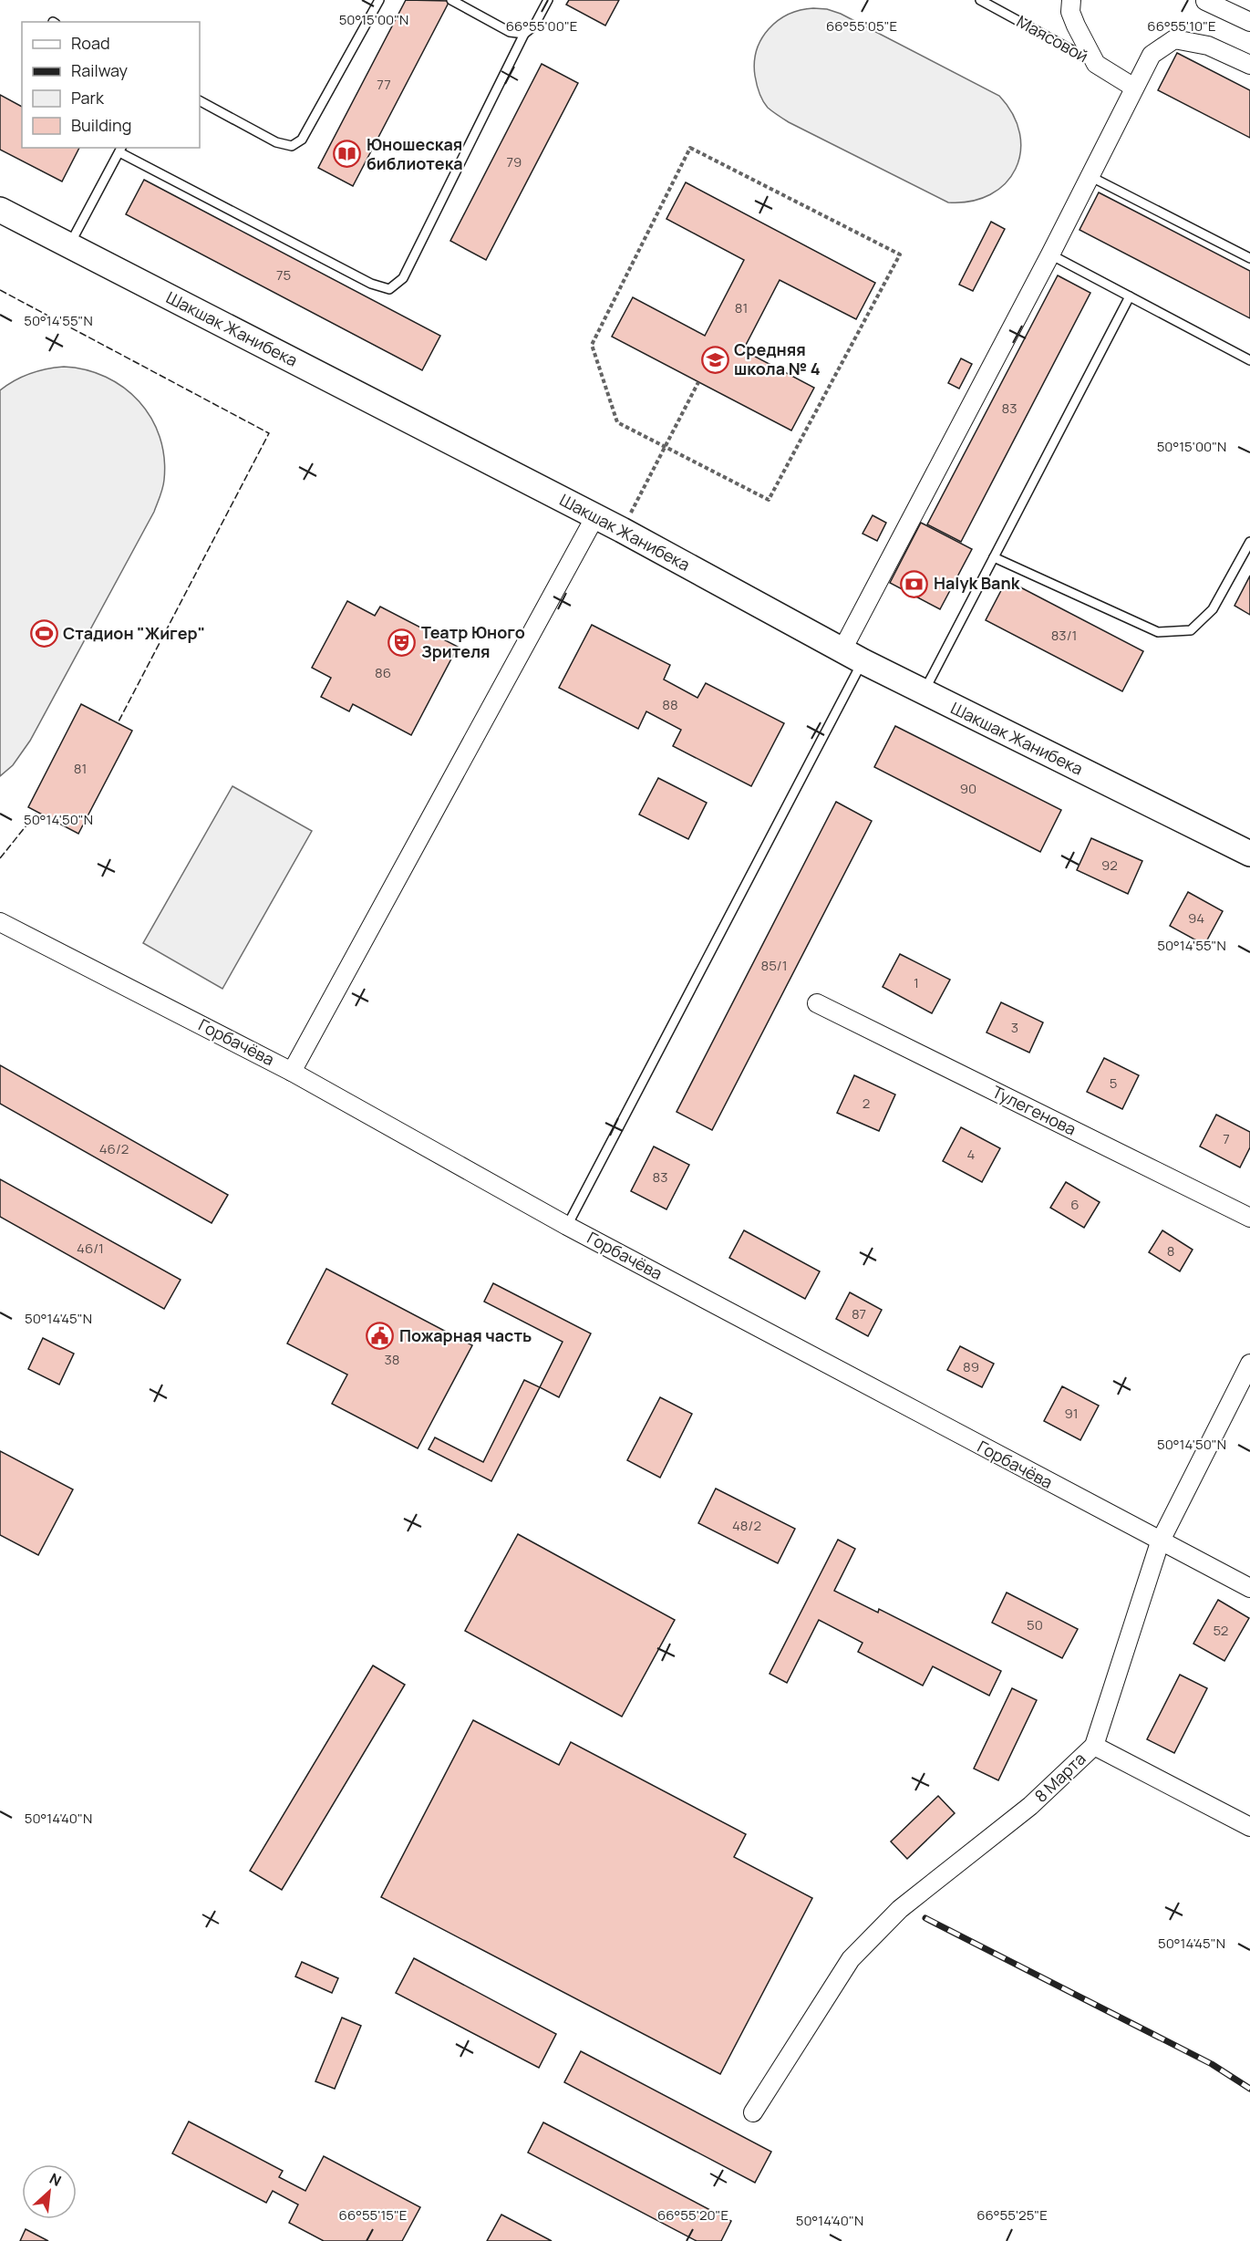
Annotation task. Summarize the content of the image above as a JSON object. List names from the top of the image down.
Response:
{
  "streets": {
    "main road": ["Шакшак Жанибека"],
    "street": ["Горбачёва", "Тулегенова", "8 Марта"],
    "lane": ["Маясовой"]
  },
  "crossings": [
    ["Горбачёва", "8 Марта"]
  ],
  "places": {
    "library": ["Юношеская библиотека"],
    "school or university": ["Средняя школа № 4"],
    "bank": ["Halyk Bank"],
    "sports": ["Стадион \"Жигер\""],
    "theatre": ["Театр Юного Зрителя"],
    "public building": ["Пожарная часть"]
  },
  "house_numbers": [
    "77",
    "79",
    "75",
    "81",
    "83",
    "83/1",
    "86",
    "88",
    "81",
    "90",
    "92",
    "94",
    "85/1",
    "1",
    "3",
    "5",
    "2",
    "7",
    "46/2",
    "4",
    "83",
    "6",
    "46/1",
    "8",
    "87",
    "38",
    "89",
    "91",
    "48/2",
    "50",
    "52"
  ],
  "legend": [
    "Road",
    "Railway",
    "Park",
    "Building"
  ],
  "north": "top right",
  "coordinates": [
    "50°15'00\"N",
    "66°55'00\"E",
    "66°55'05\"E",
    "66°55'10\"E",
    "50°14'55\"N",
    "50°14'50\"N",
    "50°14'45\"N",
    "50°14'40\"N",
    "66°55'15\"E",
    "66°55'20\"E",
    "66°55'25\"E"
  ]
}
